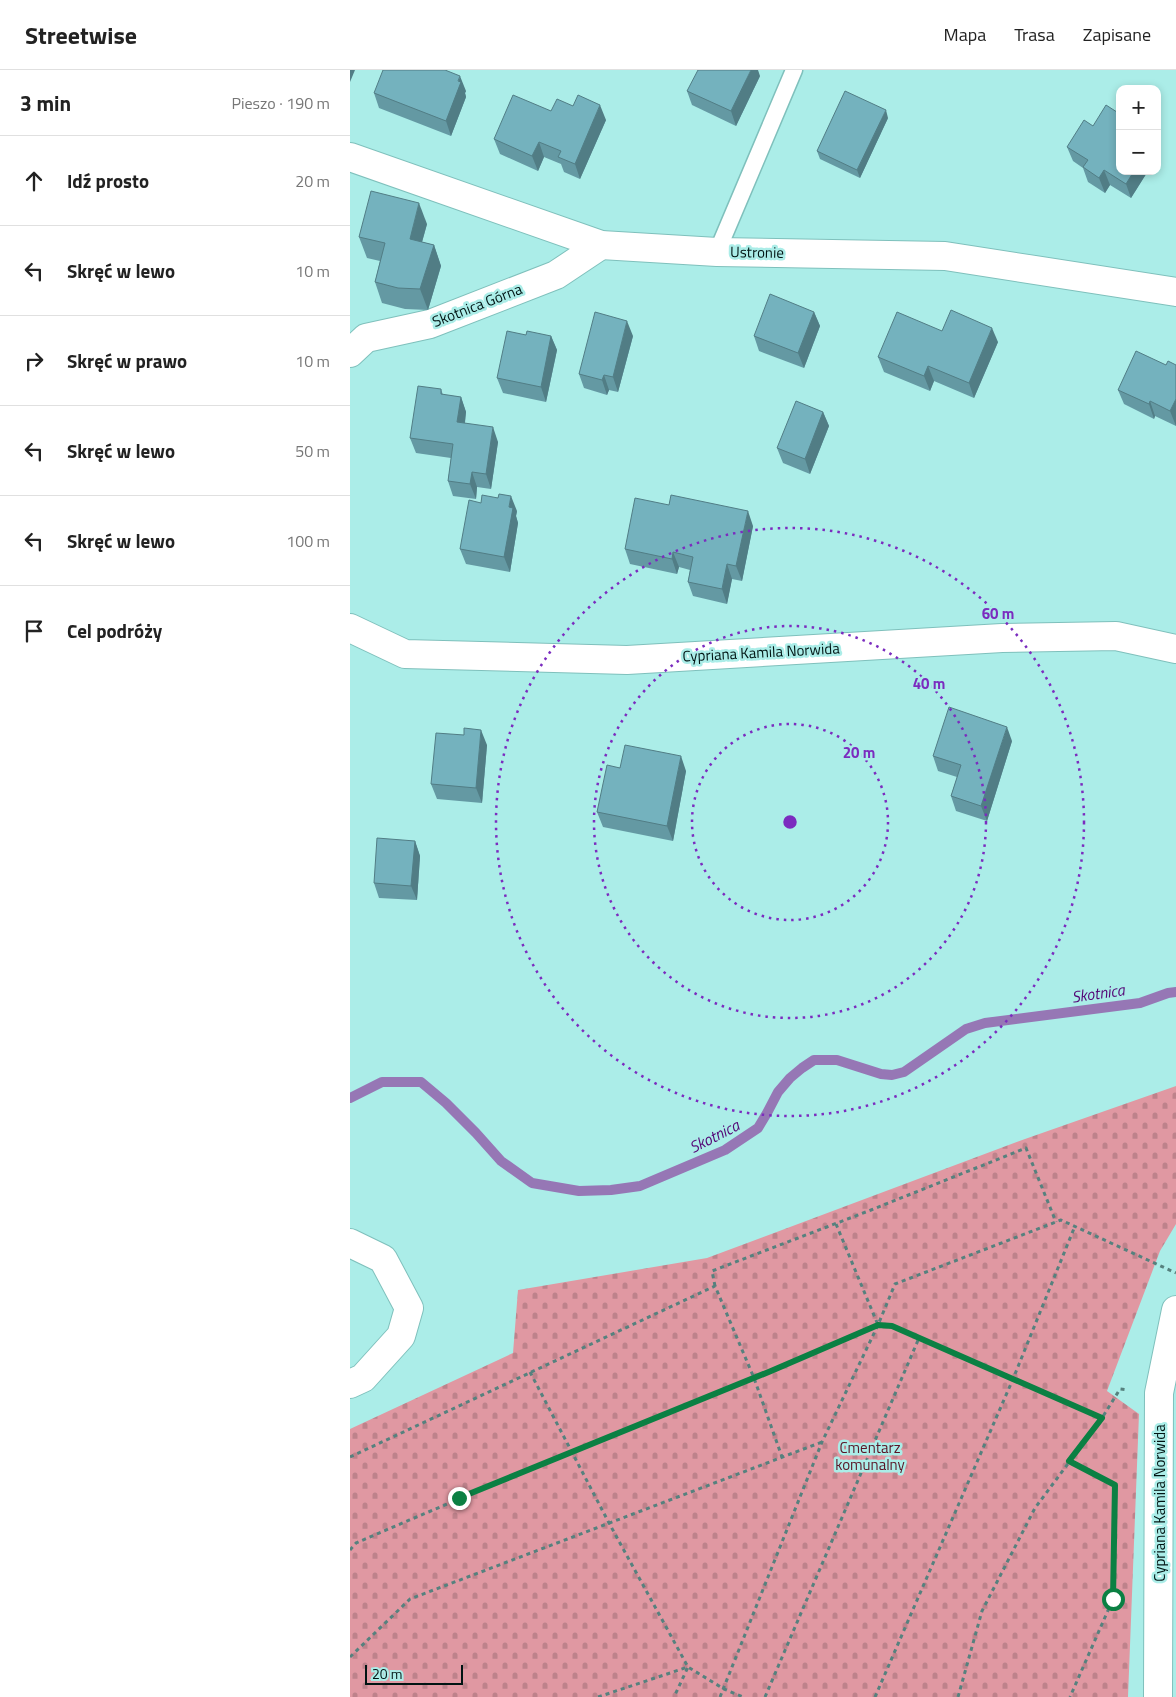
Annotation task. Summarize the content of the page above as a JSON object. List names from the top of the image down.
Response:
{
  "streets": {
    "street": ["Ustronie", "Skotnica Górna", "Cypriana Kamila Norwida"]
  },
  "crossings": [
    ["Ustronie", "Skotnica Górna"]
  ],
  "water": ["Skotnica"],
  "parks": ["Cmentarz komunalny"],
  "scale_bar": "20 m",
  "page": {
    "header": "Streetwise",
    "nav": ["Mapa", "Trasa", "Zapisane"],
    "heading": ["3 min", "Pieszo · 190 m"],
    "map_buttons": ["+", "−"],
    "list": [
      ["Idź prosto", "20 m"],
      ["Skręć w lewo", "10 m"],
      ["Skręć w prawo", "10 m"],
      ["Skręć w lewo", "50 m"],
      ["Skręć w lewo", "100 m"],
      "Cel podróży"
    ],
    "scale": "20 m"
  },
  "rings": ["60 m", "40 m", "20 m"]
}
